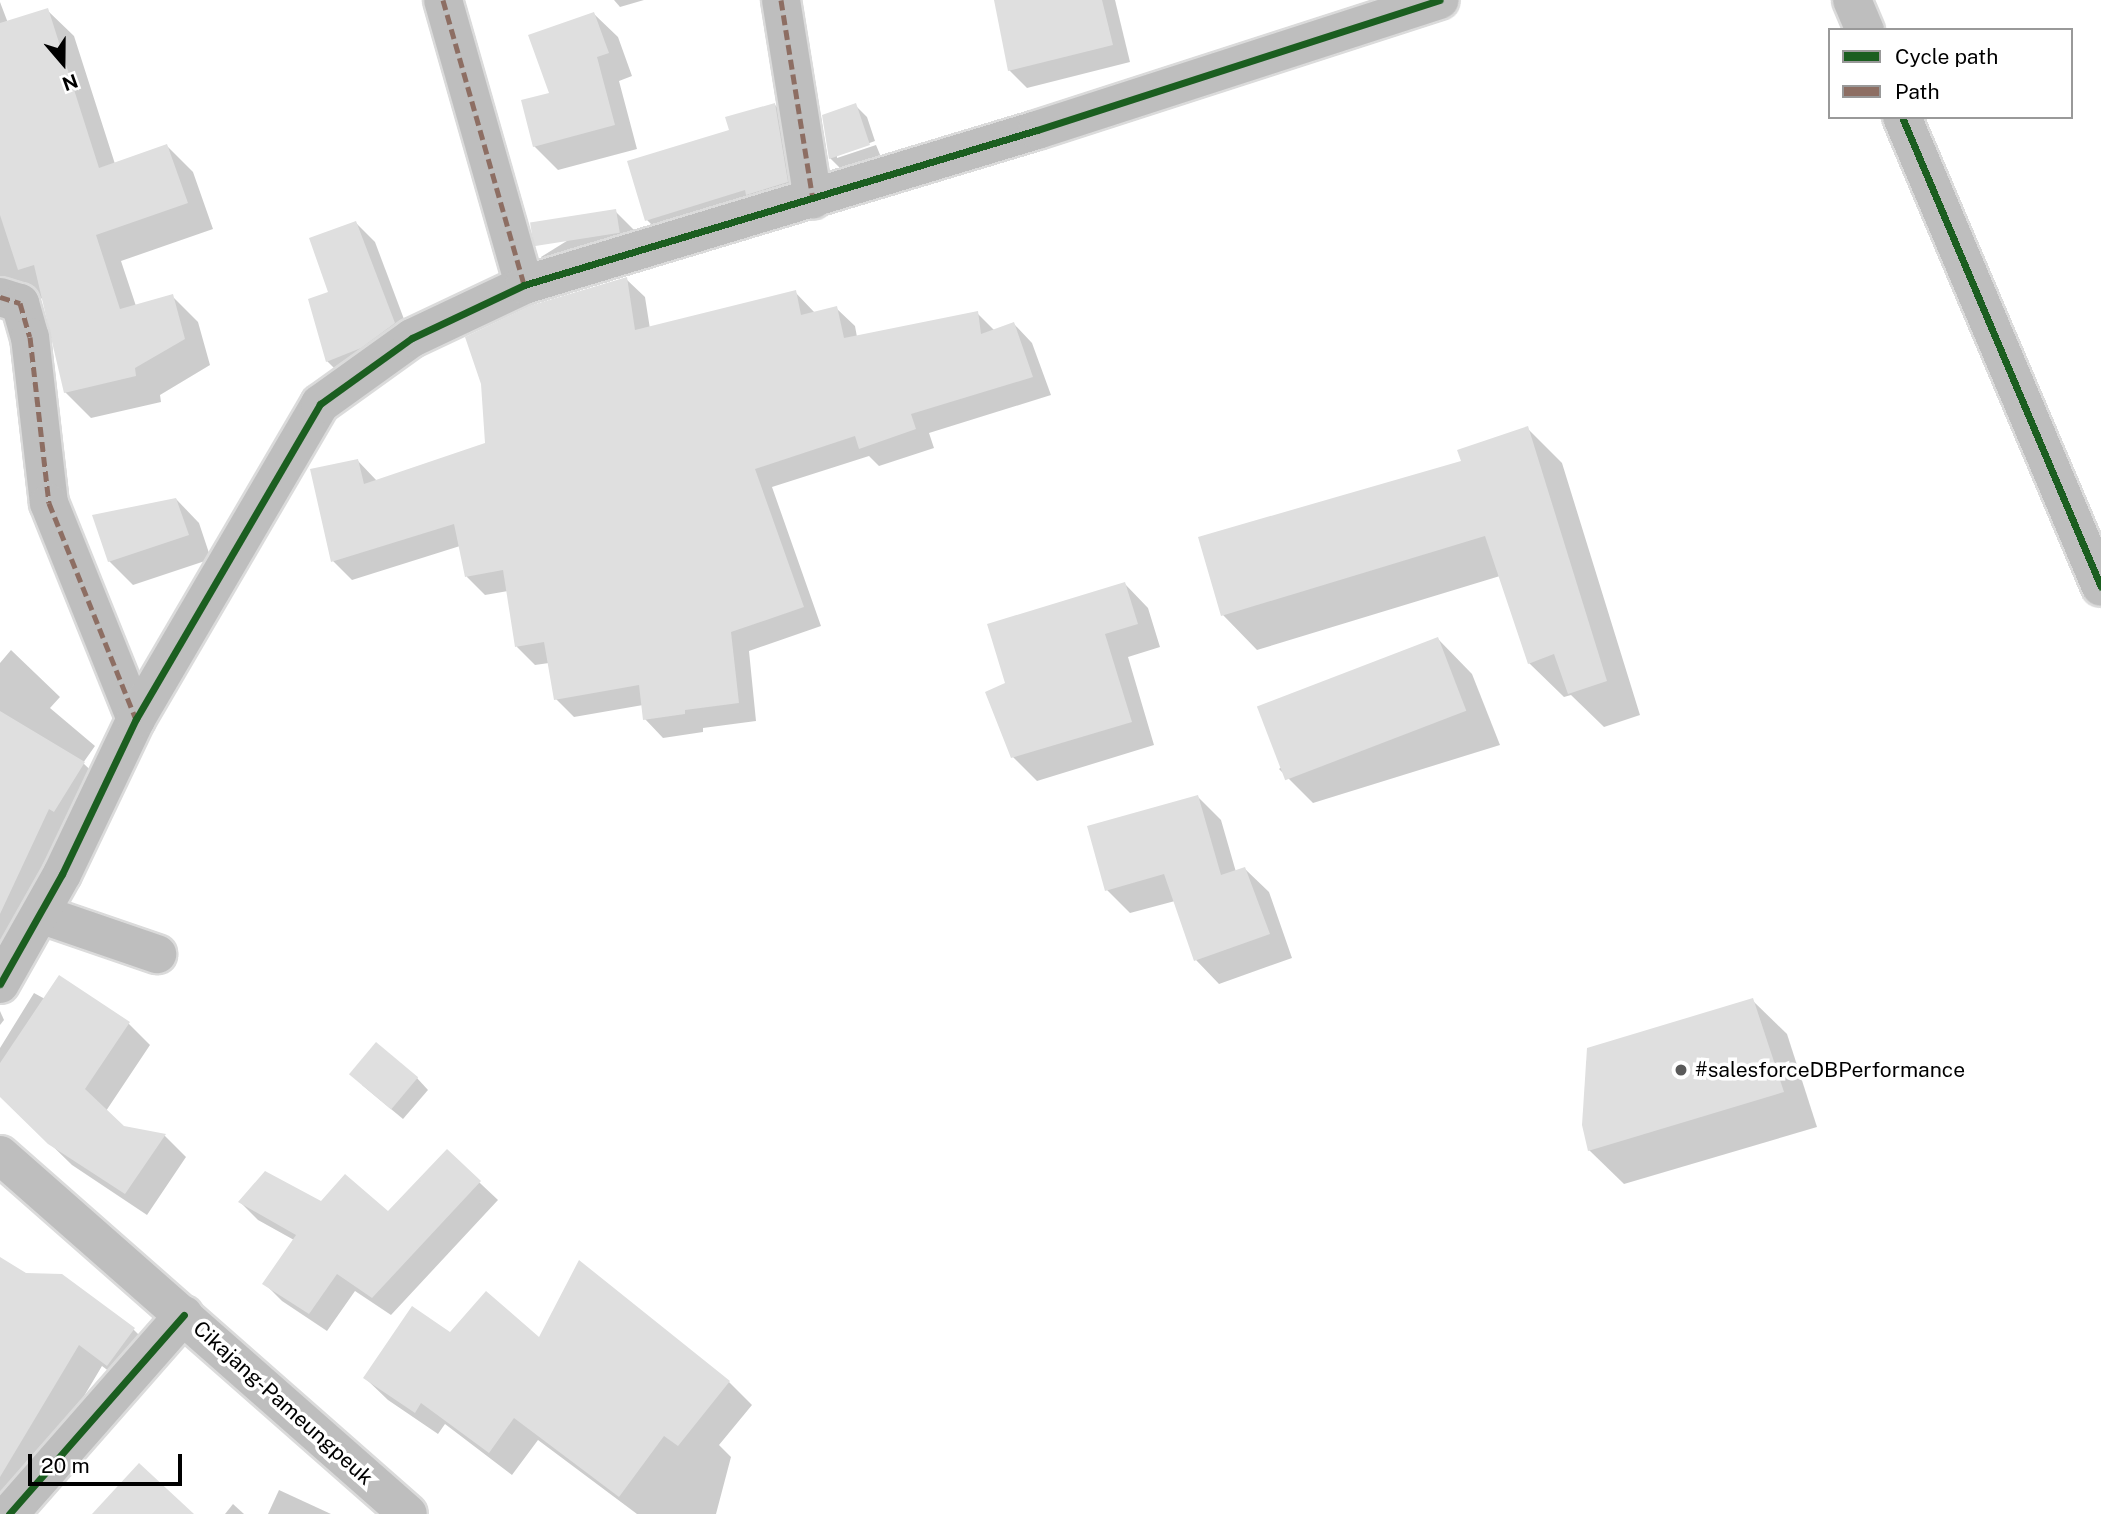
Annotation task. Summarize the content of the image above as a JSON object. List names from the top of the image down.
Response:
{
  "streets": {
    "street": ["Cikajang-Pameungpeuk"]
  },
  "places": ["#salesforceDBPerformance"],
  "legend": ["Cycle path", "Path"],
  "scale_bar": "20 m",
  "north": "bottom"
}
